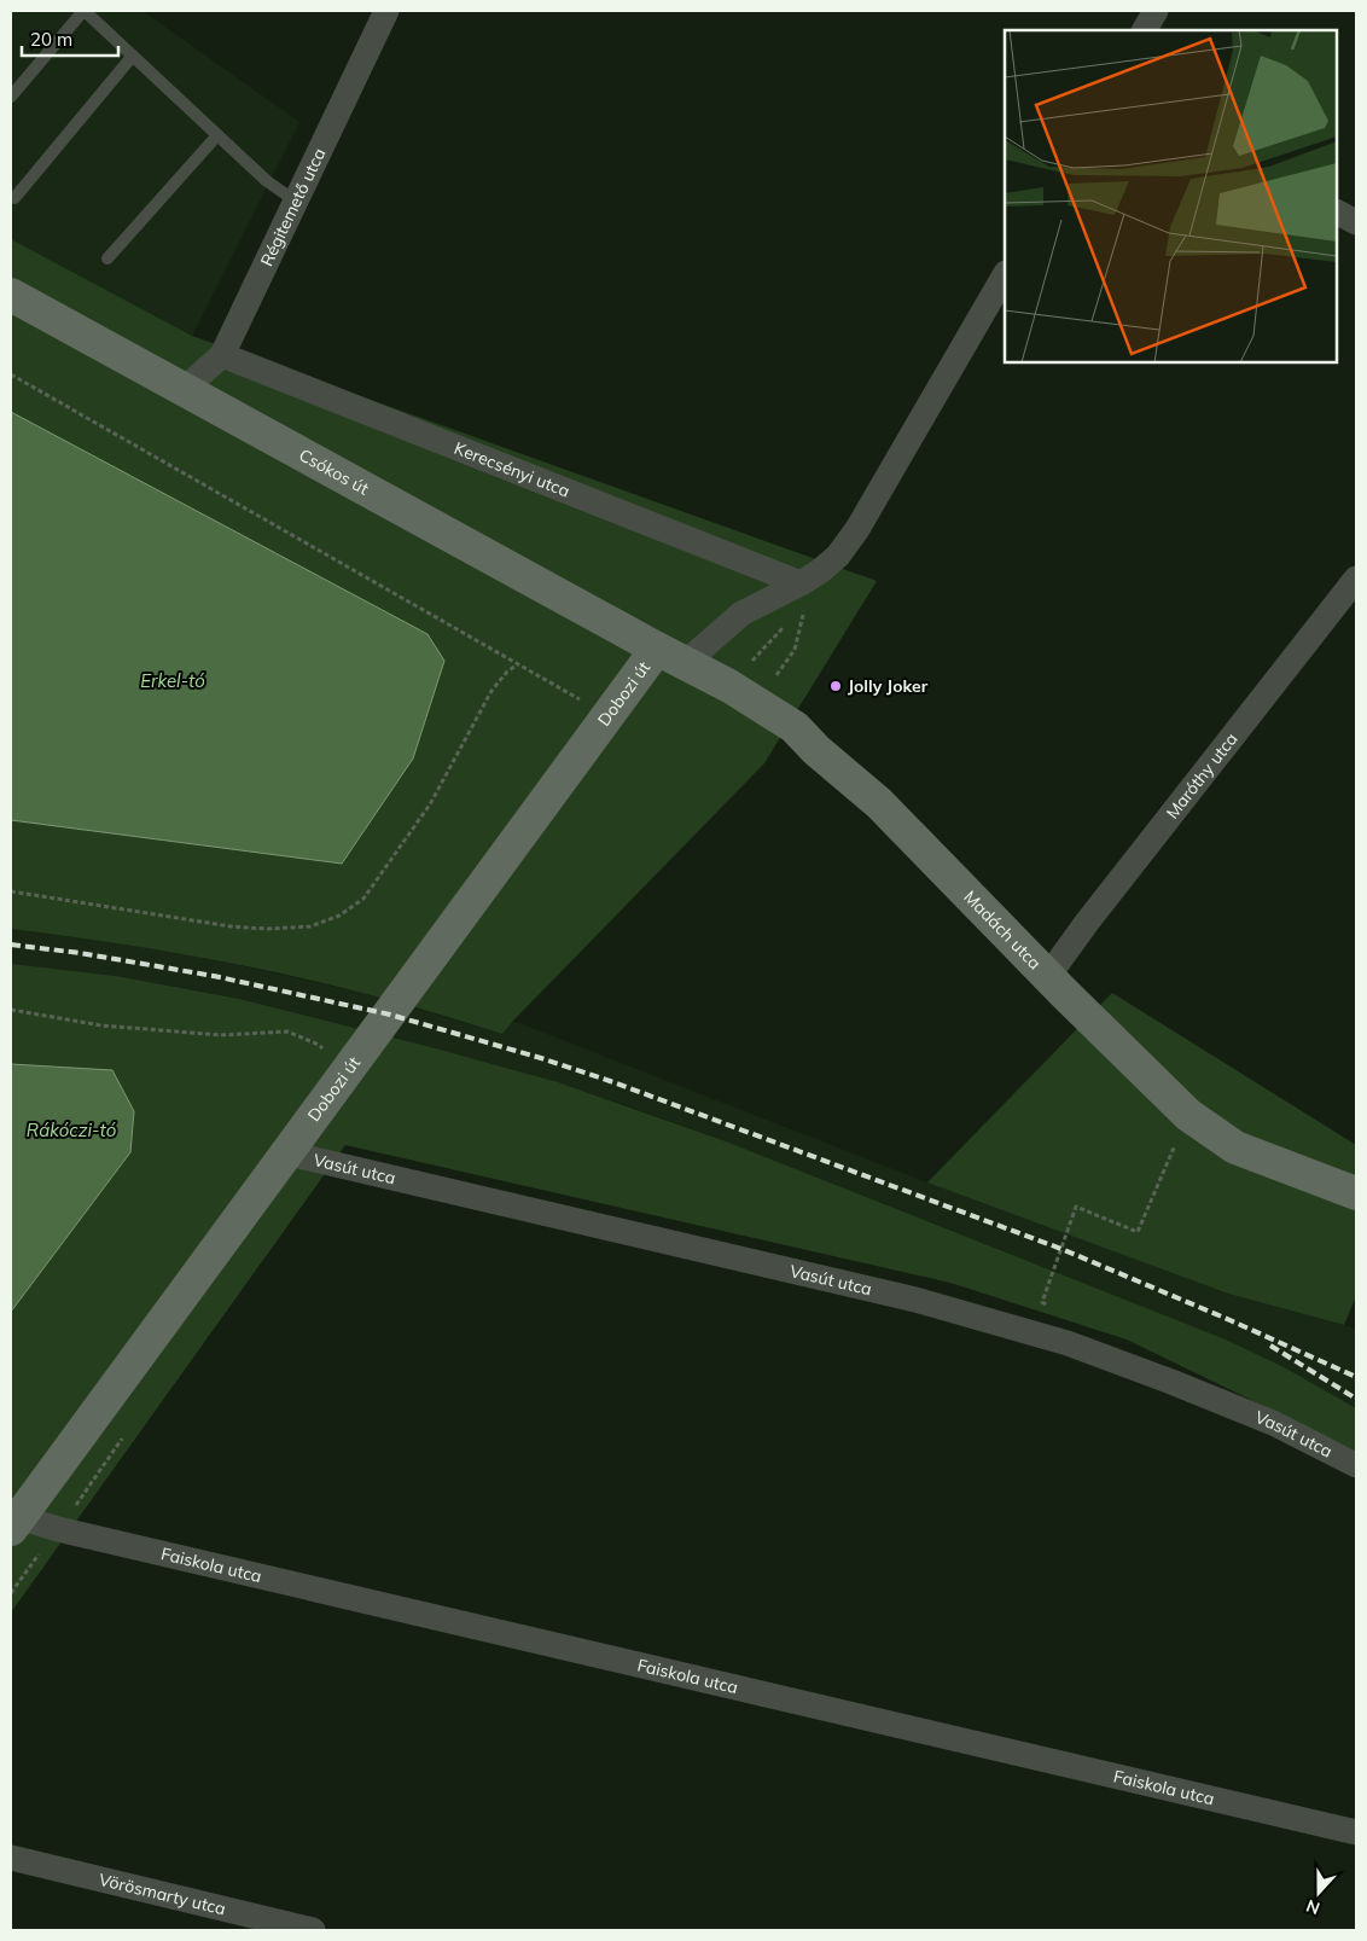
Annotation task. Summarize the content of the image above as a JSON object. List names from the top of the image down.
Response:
{
  "streets": {
    "main road": ["Csókos út", "Dobozi út", "Madách utca"],
    "street": [
      "Régitemető utca",
      "Kerecsényi utca",
      "Maróthy utca",
      "Vasút utca",
      "Faiskola utca",
      "Vörösmarty utca"
    ]
  },
  "crossings": [
    ["Régitemető utca", "Kerecsényi utca"],
    ["Régitemető utca", "Csókos út"],
    ["Csókos út", "Dobozi út"],
    ["Csókos út", "Madách utca"],
    ["Dobozi út", "Madách utca"],
    ["Dobozi út", "Vasút utca"],
    ["Dobozi út", "Faiskola utca"],
    ["Maróthy utca", "Madách utca"]
  ],
  "water": ["Erkel-tó", "Rákóczi-tó"],
  "places": ["Jolly Joker"],
  "scale_bar": "20 m",
  "north": "bottom"
}
